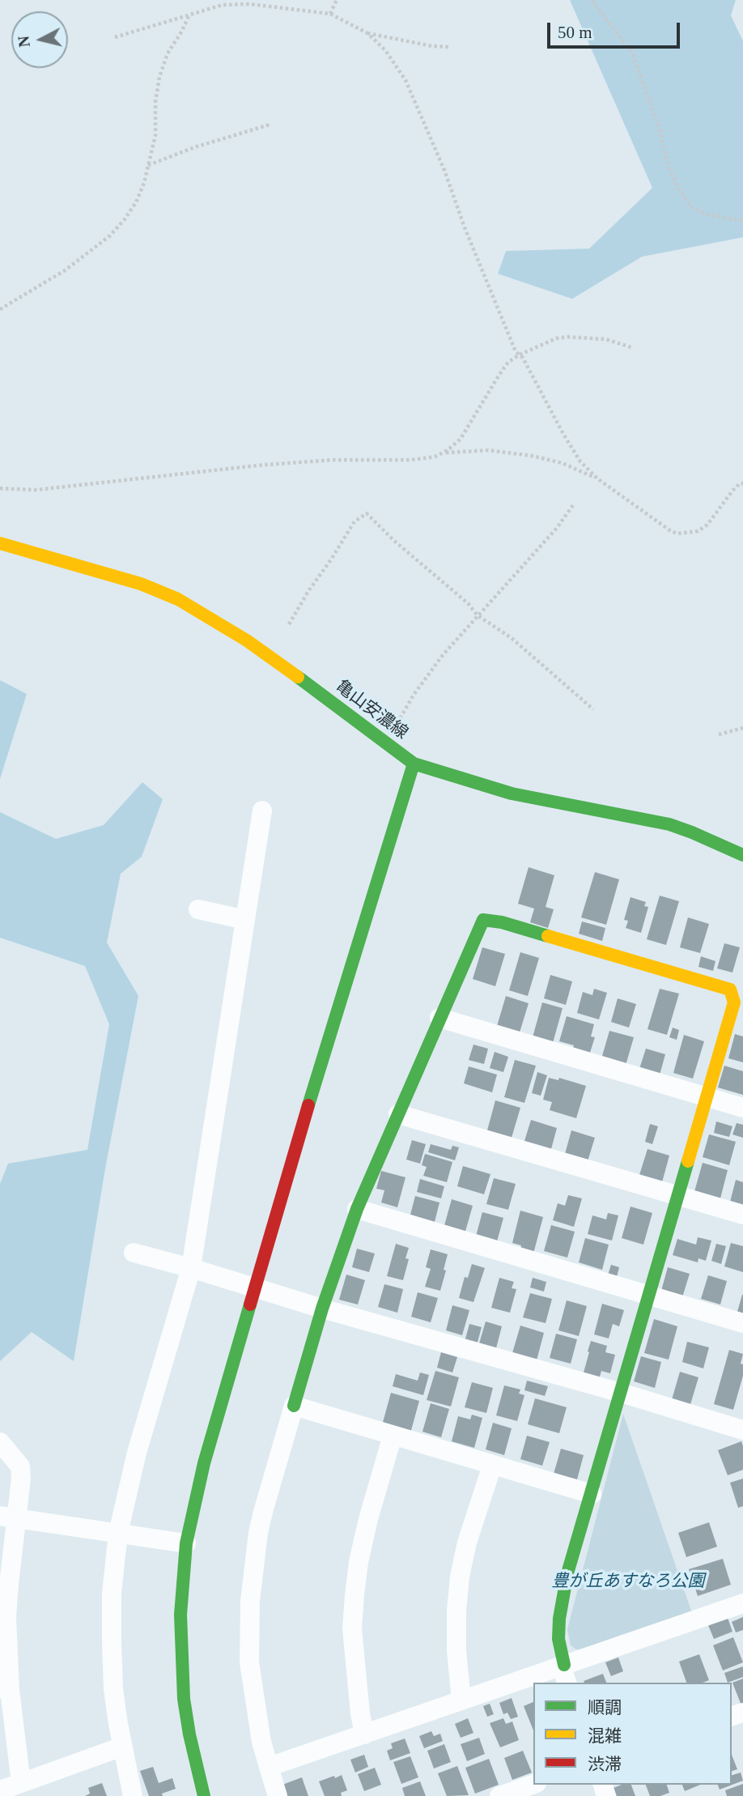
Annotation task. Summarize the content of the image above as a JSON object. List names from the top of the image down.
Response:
{
  "streets": {
    "street": ["亀山安濃線"]
  },
  "parks": ["豊が丘あすなろ公園"],
  "legend": ["順調", "混雑", "渋滞"],
  "scale_bar": "50 m",
  "north": "left"
}
